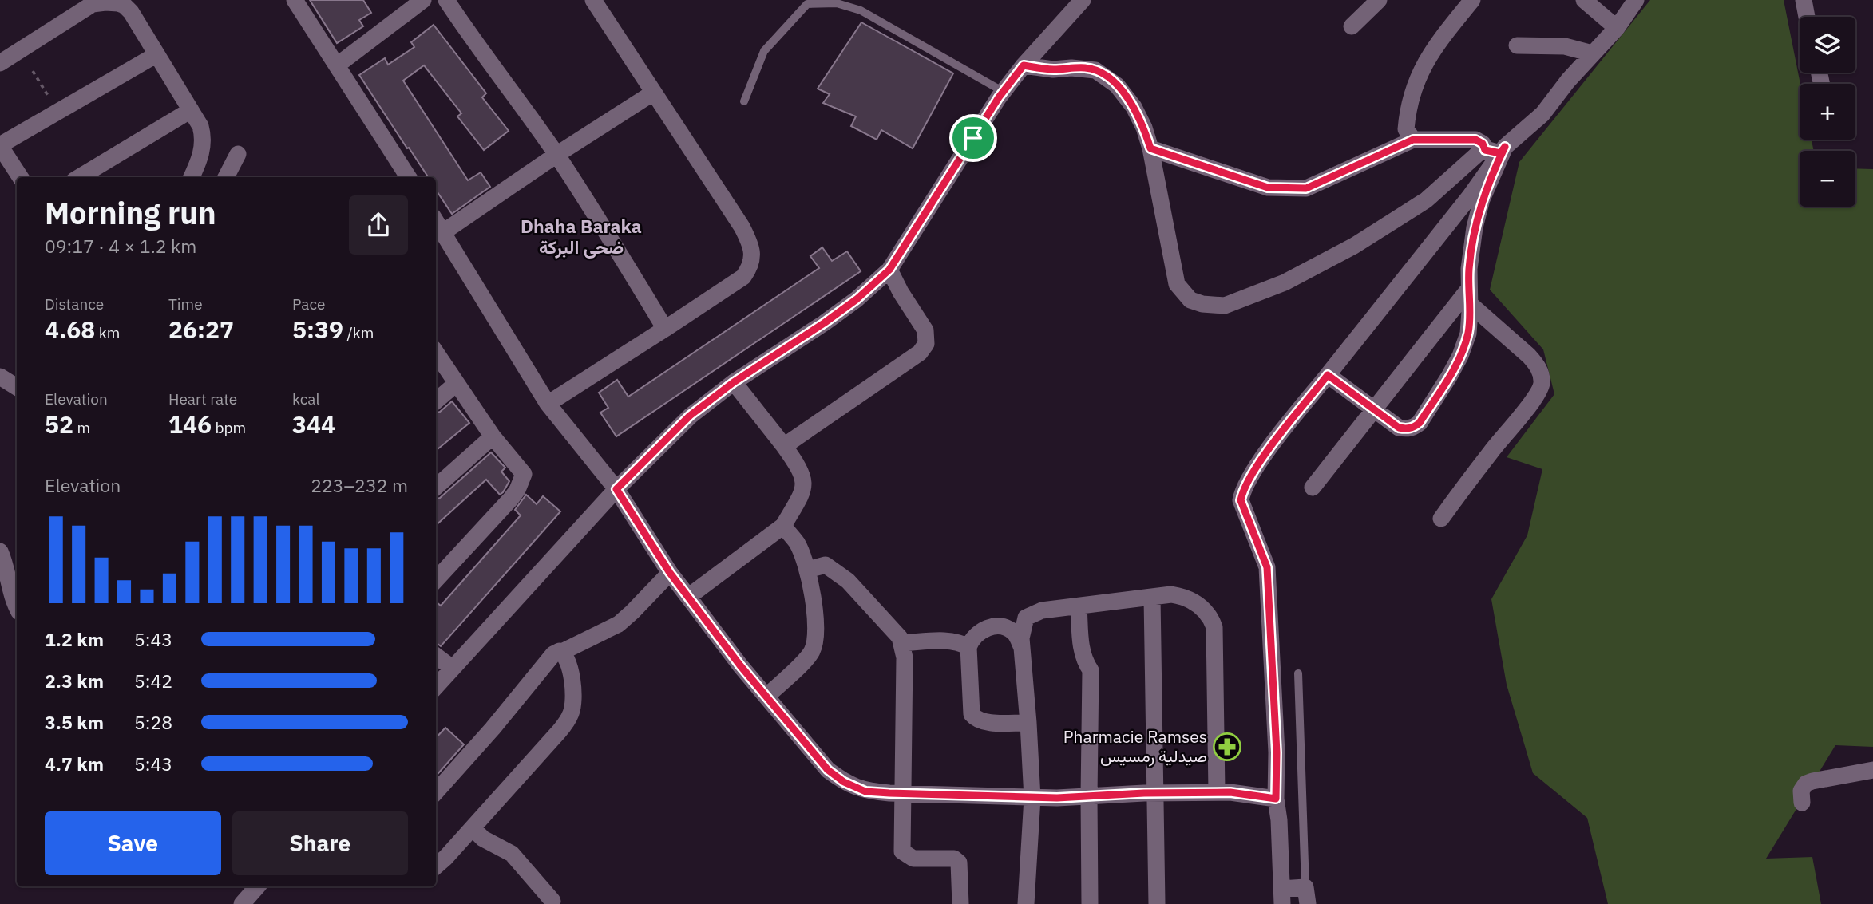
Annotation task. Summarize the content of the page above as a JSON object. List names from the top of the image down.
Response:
{
  "districts": ["Dhaha Baraka ضحى البركة"],
  "places": {
    "pharmacy": ["Pharmacie Ramses صيدلية رمسيس"]
  },
  "page": {
    "map_buttons": ["+", "−"],
    "heading": ["Morning run", "09:17 · 4 × 1.2 km"],
    "stats": [
      ["Distance", "4.68 km"],
      ["Time", "26:27"],
      ["Pace", "5:39 /km"],
      ["Elevation", "52 m"],
      ["Heart rate", "146 bpm"],
      ["kcal", "344"]
    ],
    "chart": ["Elevation", "223–232 m"],
    "list": [
      {
        "name": "1.2 km",
        "note": "5:43"
      },
      {
        "name": "2.3 km",
        "note": "5:42"
      },
      {
        "name": "3.5 km",
        "note": "5:28"
      },
      {
        "name": "4.7 km",
        "note": "5:43"
      }
    ],
    "buttons": ["Save", "Share"]
  }
}
